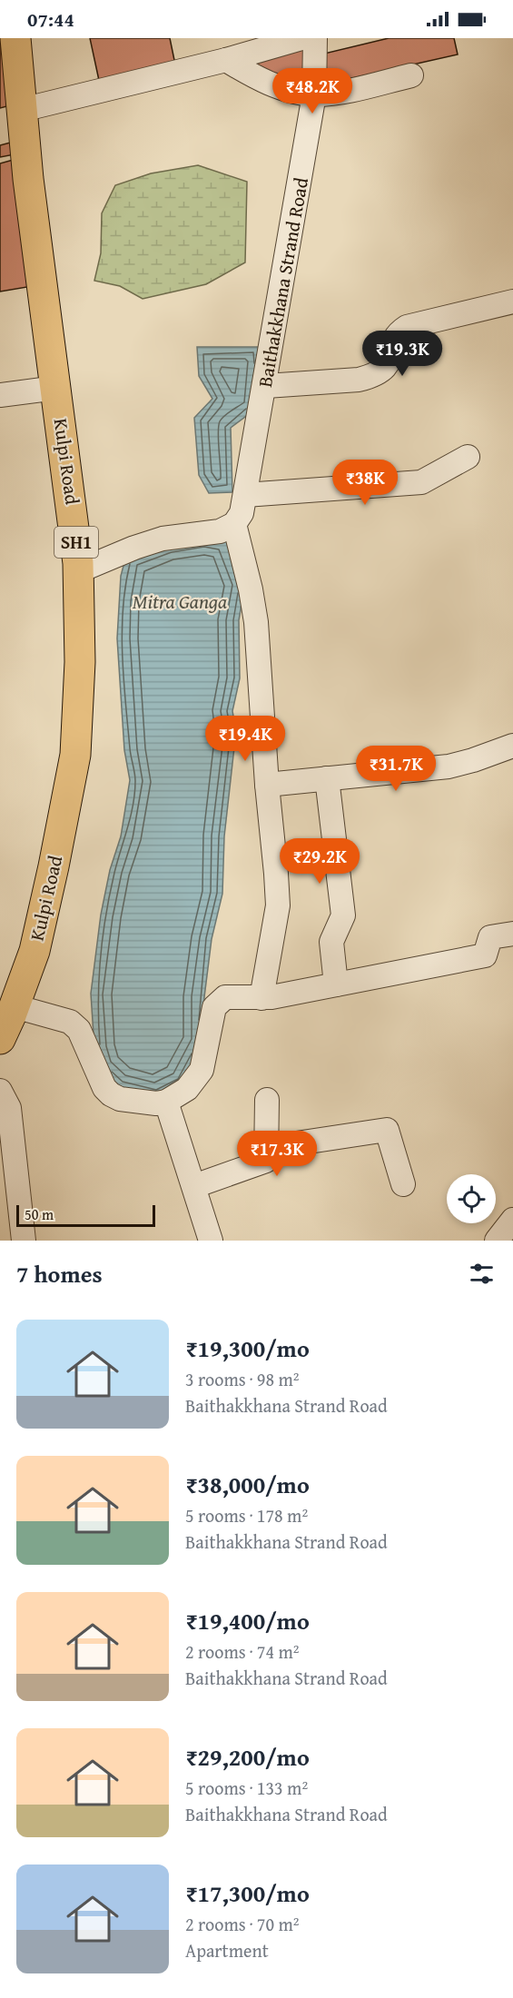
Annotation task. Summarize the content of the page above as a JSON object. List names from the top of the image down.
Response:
{
  "streets": {
    "main road": ["Kulpi Road", "SH1"],
    "street": ["Baithakkhana Strand Road"]
  },
  "water": ["Mitra Ganga"],
  "scale_bar": "50 m",
  "page": {
    "status": "07:44",
    "price": [
      "₹48.2K",
      "₹19.3K",
      "₹38K",
      "₹19.4K",
      "₹31.7K",
      "₹29.2K",
      "₹17.3K"
    ],
    "scale": "50 m",
    "heading": "7 homes",
    "list": [
      {
        "name": "₹19,300/mo",
        "note": "3 rooms · 98 m² · Baithakkhana Strand Road"
      },
      {
        "name": "₹38,000/mo",
        "note": "5 rooms · 178 m² · Baithakkhana Strand Road"
      },
      {
        "name": "₹19,400/mo",
        "note": "2 rooms · 74 m² · Baithakkhana Strand Road"
      },
      {
        "name": "₹29,200/mo",
        "note": "5 rooms · 133 m² · Baithakkhana Strand Road"
      },
      {
        "name": "₹17,300/mo",
        "note": "2 rooms · 70 m² · Apartment"
      }
    ]
  }
}
